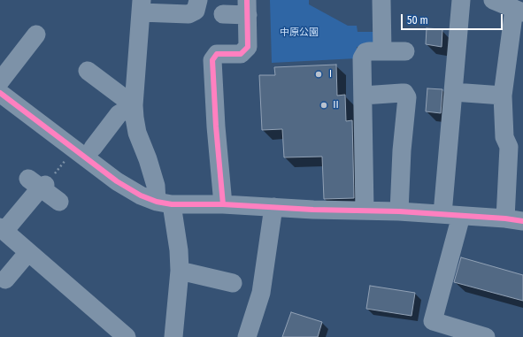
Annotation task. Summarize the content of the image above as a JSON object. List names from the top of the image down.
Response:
{
  "parks": ["中原公園"],
  "places": ["Ⅰ", "Ⅱ"],
  "scale_bar": "50 m"
}
